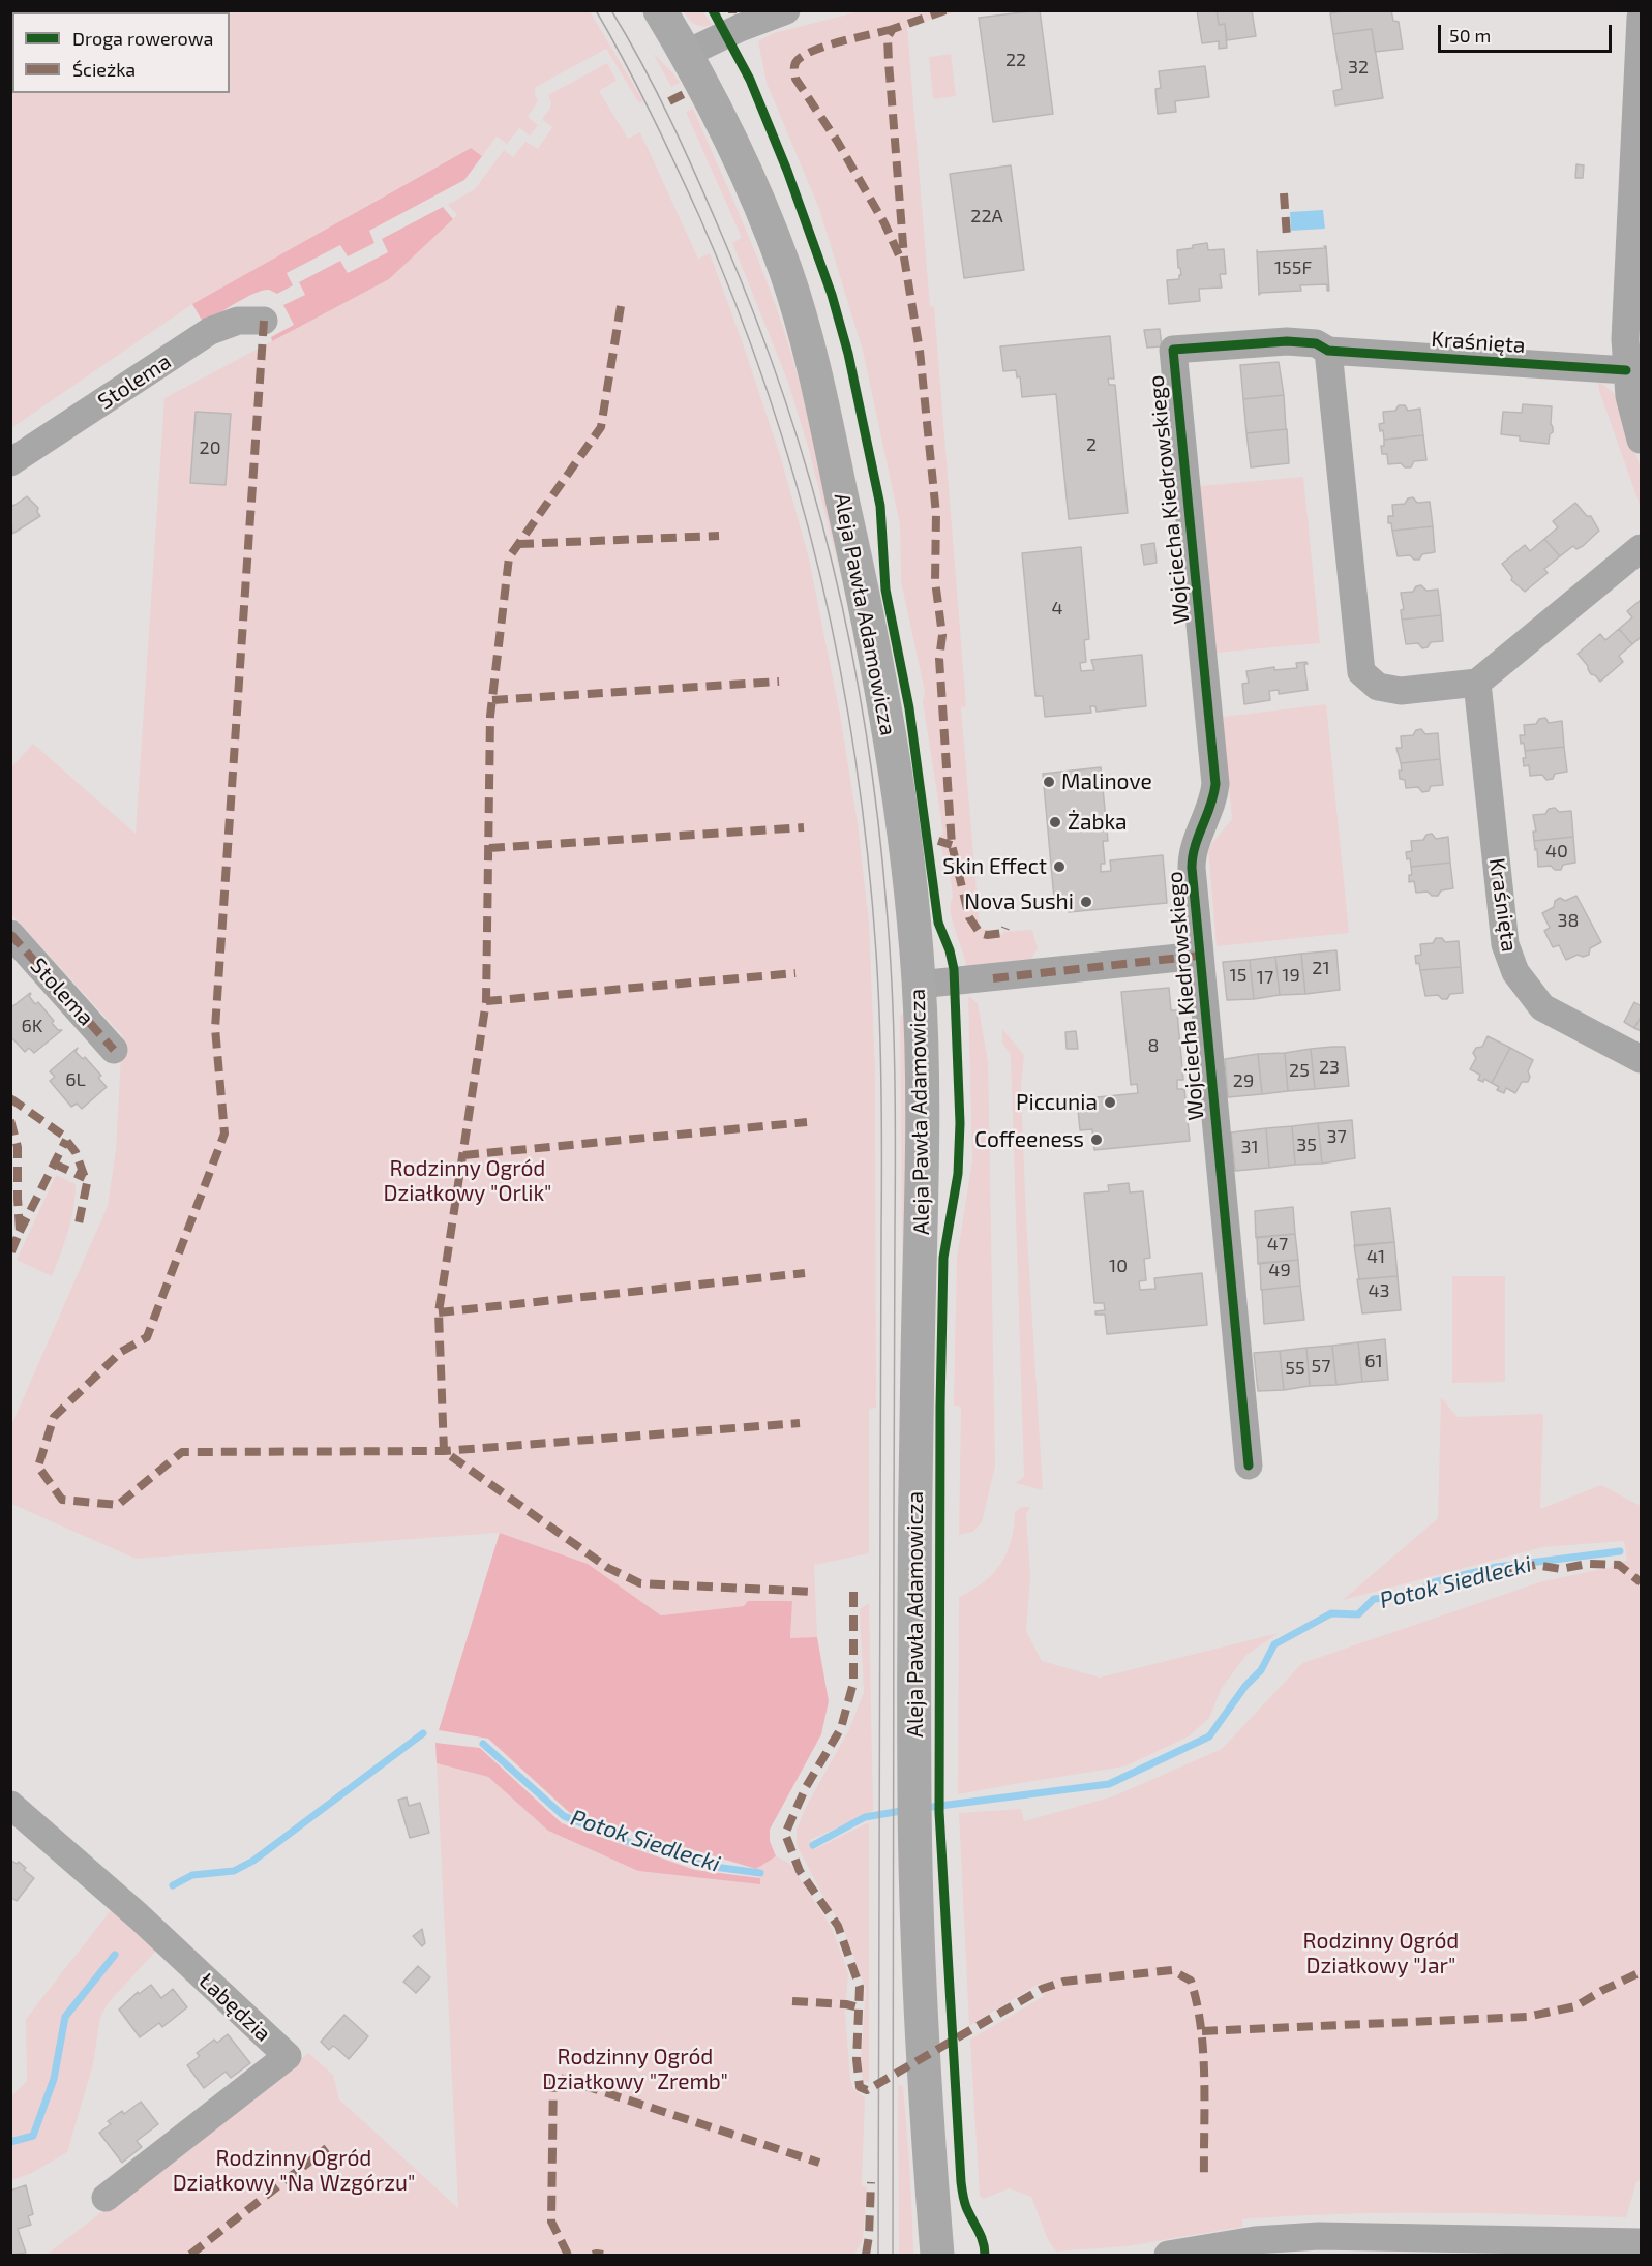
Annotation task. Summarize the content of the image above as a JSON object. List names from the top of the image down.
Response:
{
  "streets": {
    "main road": ["Aleja Pawła Adamowicza"],
    "street": [
      "Kraśnięta",
      "Stolema",
      "Wojciecha Kiedrowskiego",
      "Łabędzia"
    ]
  },
  "crossings": [
    ["Kraśnięta", "Wojciecha Kiedrowskiego"],
    ["Wojciecha Kiedrowskiego", "Aleja Pawła Adamowicza"]
  ],
  "water": ["Potok Siedlecki"],
  "parks": [
    "Rodzinny Ogród Działkowy \"Orlik\"",
    "Rodzinny Ogród Działkowy \"Jar\"",
    "Rodzinny Ogród Działkowy \"Zremb\"",
    "Rodzinny Ogród Działkowy \"Na Wzgórzu\""
  ],
  "places": [
    "Malinove",
    "Żabka",
    "Skin Effect",
    "Nova Sushi",
    "Piccunia",
    "Coffeeness"
  ],
  "house_numbers": [
    "22",
    "32",
    "22A",
    "155F",
    "2",
    "20",
    "4",
    "40",
    "38",
    "21",
    "15",
    "19",
    "17",
    "6K",
    "8",
    "23",
    "25",
    "6L",
    "29",
    "37",
    "35",
    "31",
    "47",
    "41",
    "10",
    "49",
    "43",
    "61",
    "57",
    "55"
  ],
  "legend": ["Droga rowerowa", "Ścieżka"],
  "scale_bar": "50 m"
}
